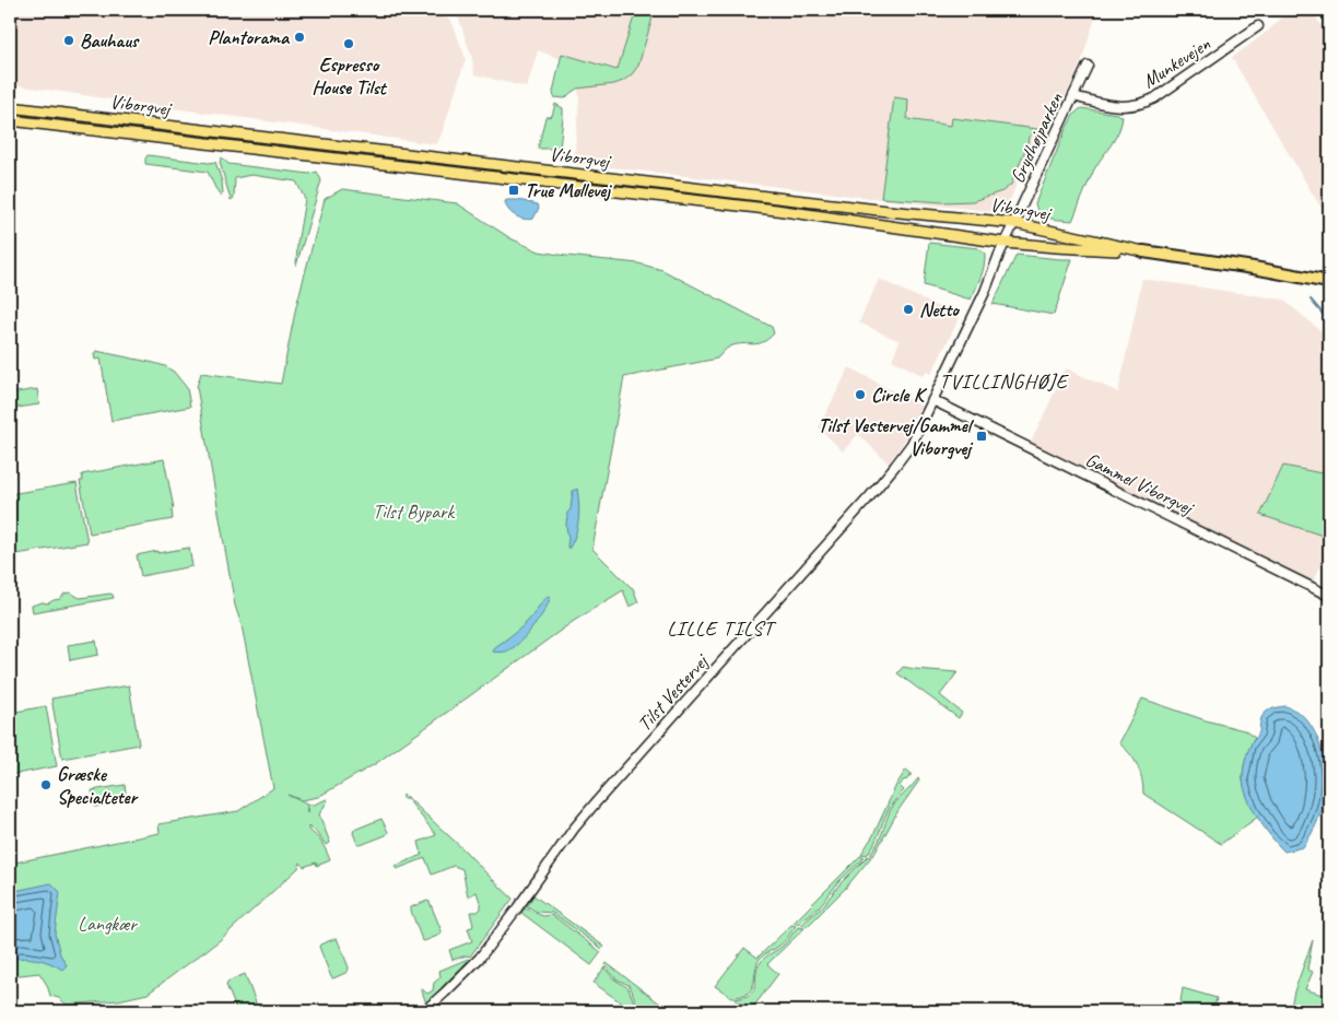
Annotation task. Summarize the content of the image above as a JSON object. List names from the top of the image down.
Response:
{
  "streets": {
    "highway": ["Viborgvej"],
    "street": [
      "Munkevejen",
      "Grydhøjparken",
      "Gammel Viborgvej",
      "Tilst Vestervej"
    ]
  },
  "crossings": [
    ["Munkevejen", "Grydhøjparken"],
    ["Viborgvej", "Grydhøjparken"],
    ["Viborgvej", "Tilst Vestervej"],
    ["Grydhøjparken", "Tilst Vestervej"],
    ["Gammel Viborgvej", "Tilst Vestervej"]
  ],
  "districts": ["TVILLINGHØJE", "LILLE TILST"],
  "parks": ["Tilst Bypark", "Langkær"],
  "places": {
    "other": [
      "Plantorama",
      "Bauhaus",
      "Espresso House Tilst",
      "Netto",
      "Circle K",
      "Græske Specialteter"
    ],
    "transit": ["True Møllevej", "Tilst Vestervej/Gammel Viborgvej"]
  }
}
